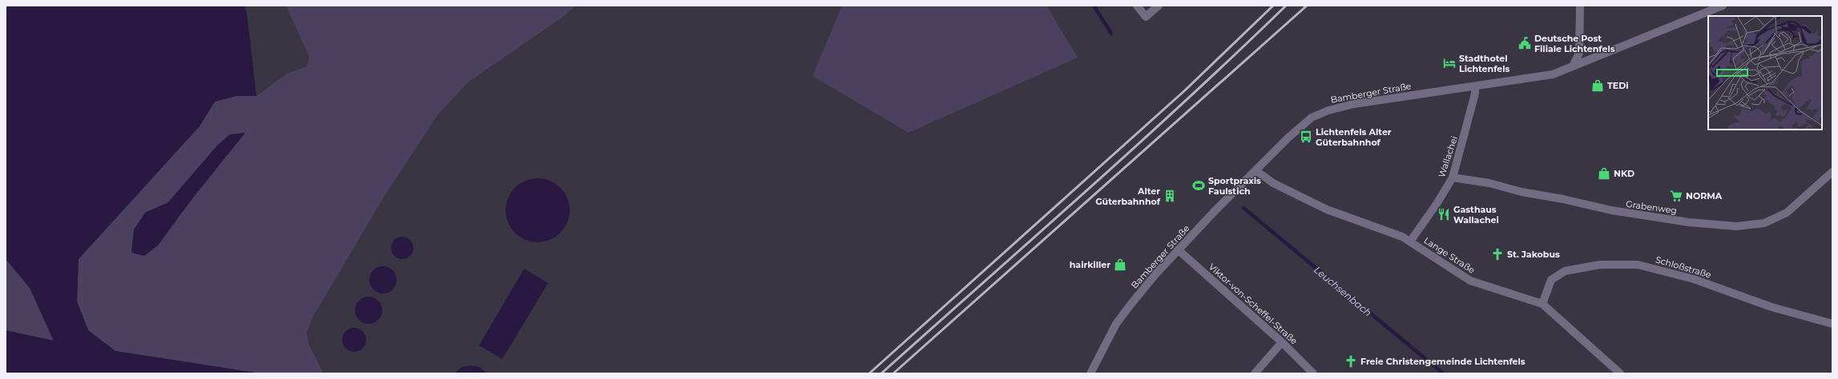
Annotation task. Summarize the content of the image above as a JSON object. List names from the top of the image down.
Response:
{
  "streets": {
    "street": [
      "Bamberger Straße",
      "Wallachei",
      "Grabenweg",
      "Lange Straße",
      "Schloßstraße",
      "Viktor-von-Scheffel-Straße"
    ]
  },
  "crossings": [
    ["Bamberger Straße", "Wallachei"],
    ["Bamberger Straße", "Lange Straße"],
    ["Bamberger Straße", "Viktor-von-Scheffel-Straße"],
    ["Wallachei", "Grabenweg"],
    ["Wallachei", "Lange Straße"],
    ["Lange Straße", "Schloßstraße"]
  ],
  "water": ["Leuchsenbach"],
  "places": {
    "public building": ["Deutsche Post Filiale Lichtenfels"],
    "hotel": ["Stadthotel Lichtenfels"],
    "shop": ["TEDi", "NKD", "hairkiller"],
    "bus stop": ["Lichtenfels Alter Güterbahnhof"],
    "sports": ["Sportpraxis Faulstich"],
    "building": ["Alter Güterbahnhof"],
    "supermarket": ["NORMA"],
    "restaurant": ["Gasthaus Wallachei"],
    "church": ["St. Jakobus", "Freie Christengemeinde Lichtenfels"]
  }
}
